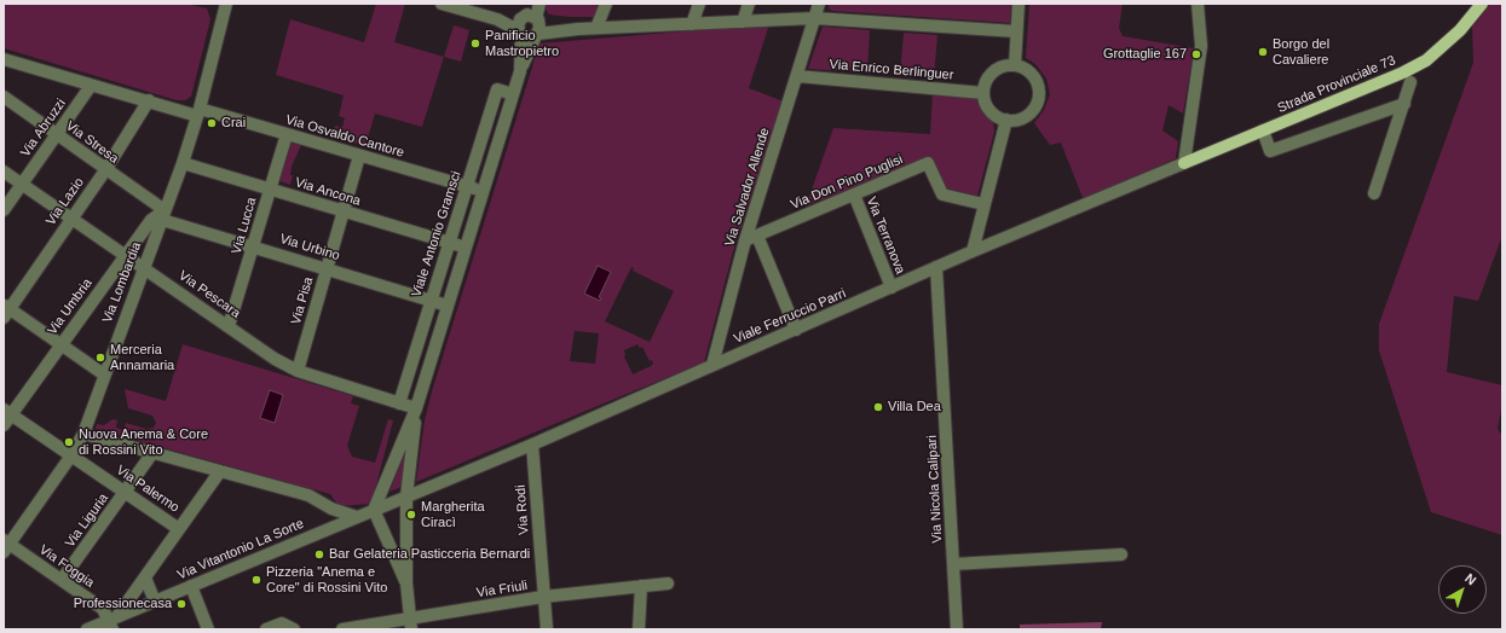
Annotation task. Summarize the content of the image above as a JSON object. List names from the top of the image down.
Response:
{
  "streets": {
    "main road": ["Strada Provinciale 73"],
    "street": [
      "Via Enrico Berlinguer",
      "Via Abruzzi",
      "Via Osvaldo Cantore",
      "Via Stresa",
      "Via Don Pino Puglisi",
      "Via Salvador Allende",
      "Via Ancona",
      "Via Lazio",
      "Via Lucca",
      "Viale Antonio Gramsci",
      "Via Terranova",
      "Via Urbino",
      "Via Lombardia",
      "Via Pescara",
      "Via Pisa",
      "Via Umbria",
      "Viale Ferruccio Parri",
      "Via Palermo",
      "Via Nicola Calipari",
      "Via Rodi",
      "Via Liguria",
      "Via Vitantonio La Sorte",
      "Via Foggia",
      "Via Friuli"
    ]
  },
  "crossings": [
    ["Via Enrico Berlinguer", "Via Salvador Allende"],
    ["Strada Provinciale 73", "Viale Ferruccio Parri"],
    ["Via Abruzzi", "Via Osvaldo Cantore"],
    ["Via Abruzzi", "Via Stresa"],
    ["Via Abruzzi", "Via Pescara"],
    ["Via Osvaldo Cantore", "Via Lazio"],
    ["Via Osvaldo Cantore", "Via Lucca"],
    ["Via Osvaldo Cantore", "Viale Antonio Gramsci"],
    ["Via Osvaldo Cantore", "Via Lombardia"],
    ["Via Osvaldo Cantore", "Via Pisa"],
    ["Via Stresa", "Via Lazio"],
    ["Via Stresa", "Via Urbino"],
    ["Via Stresa", "Via Lombardia"],
    ["Via Stresa", "Via Umbria"],
    ["Via Don Pino Puglisi", "Via Salvador Allende"],
    ["Via Don Pino Puglisi", "Via Terranova"],
    ["Via Salvador Allende", "Viale Ferruccio Parri"],
    ["Via Ancona", "Via Lucca"],
    ["Via Ancona", "Viale Antonio Gramsci"],
    ["Via Ancona", "Via Lombardia"],
    ["Via Ancona", "Via Pisa"],
    ["Via Lazio", "Via Pescara"],
    ["Via Lucca", "Via Urbino"],
    ["Via Lucca", "Via Pescara"],
    ["Viale Antonio Gramsci", "Via Urbino"],
    ["Viale Antonio Gramsci", "Via Pescara"],
    ["Via Terranova", "Viale Ferruccio Parri"],
    ["Via Urbino", "Via Lombardia"],
    ["Via Urbino", "Via Pisa"],
    ["Via Urbino", "Via Umbria"],
    ["Via Lombardia", "Via Pescara"],
    ["Via Lombardia", "Via Umbria"],
    ["Via Lombardia", "Via Palermo"],
    ["Via Lombardia", "Via Foggia"],
    ["Via Pescara", "Via Pisa"],
    ["Via Pescara", "Via Umbria"],
    ["Via Umbria", "Via Palermo"],
    ["Viale Ferruccio Parri", "Via Nicola Calipari"],
    ["Viale Ferruccio Parri", "Via Rodi"],
    ["Viale Ferruccio Parri", "Via Vitantonio La Sorte"],
    ["Via Palermo", "Via Liguria"],
    ["Via Rodi", "Via Friuli"],
    ["Via Liguria", "Via Foggia"],
    ["Via Vitantonio La Sorte", "Via Foggia"]
  ],
  "places": [
    "Panificio Mastropietro",
    "Borgo del Cavaliere",
    "Grottaglie 167",
    "Crai",
    "Merceria Annamaria",
    "Villa Dea",
    "Nuova Anema & Core di Rossini Vito",
    "Margherita Ciracì",
    "Bar Gelateria Pasticceria Bernardi",
    "Pizzeria \"Anema e Core\" di Rossini Vito",
    "Professionecasa"
  ],
  "north": "top right"
}
